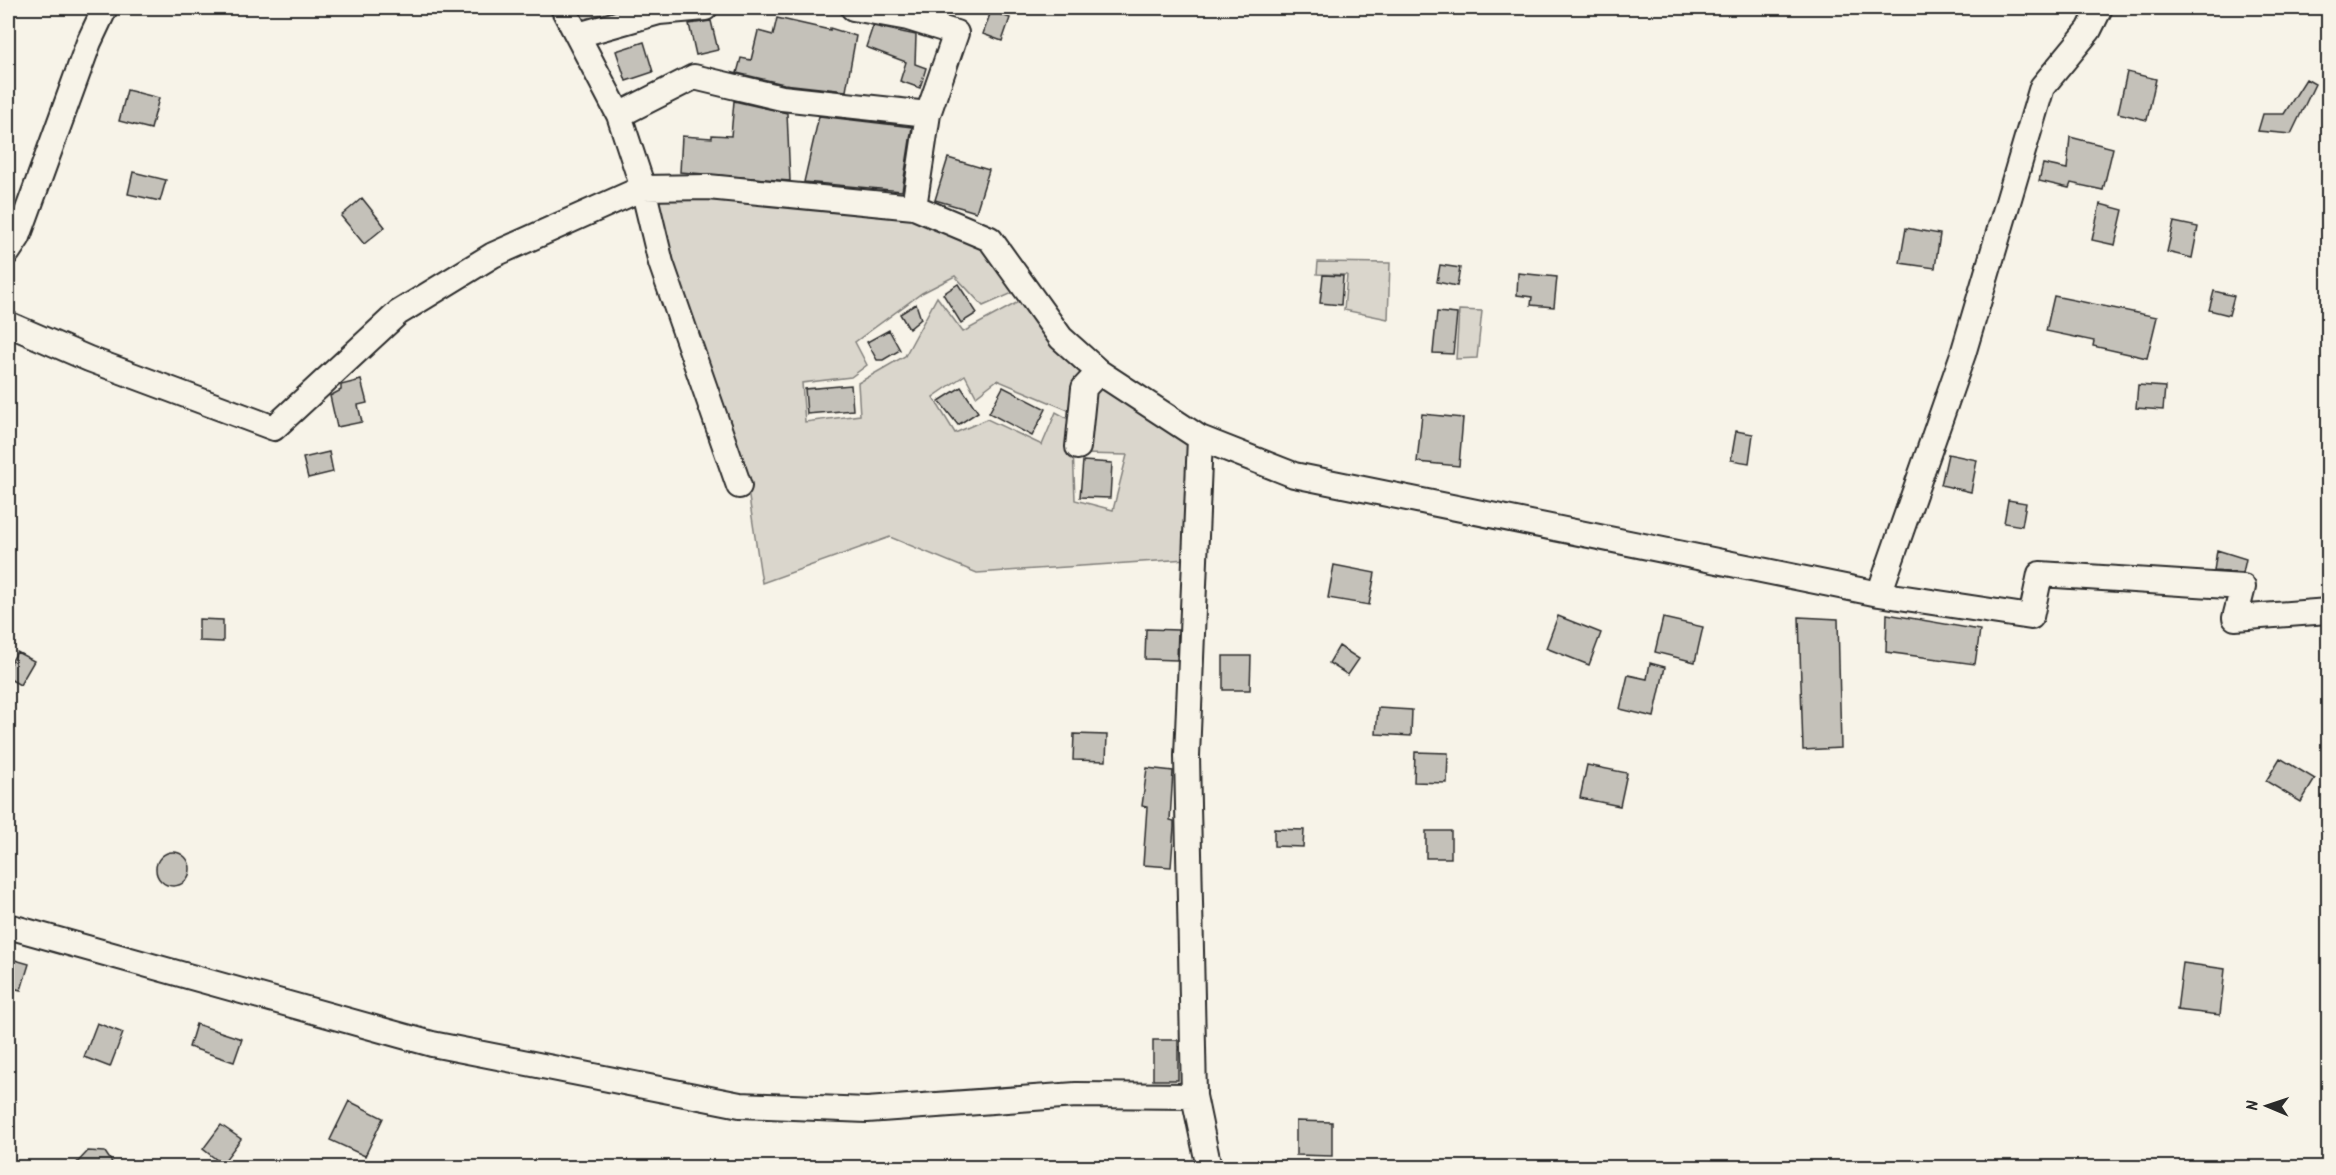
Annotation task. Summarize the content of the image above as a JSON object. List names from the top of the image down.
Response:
{
  "north": "left"
}
